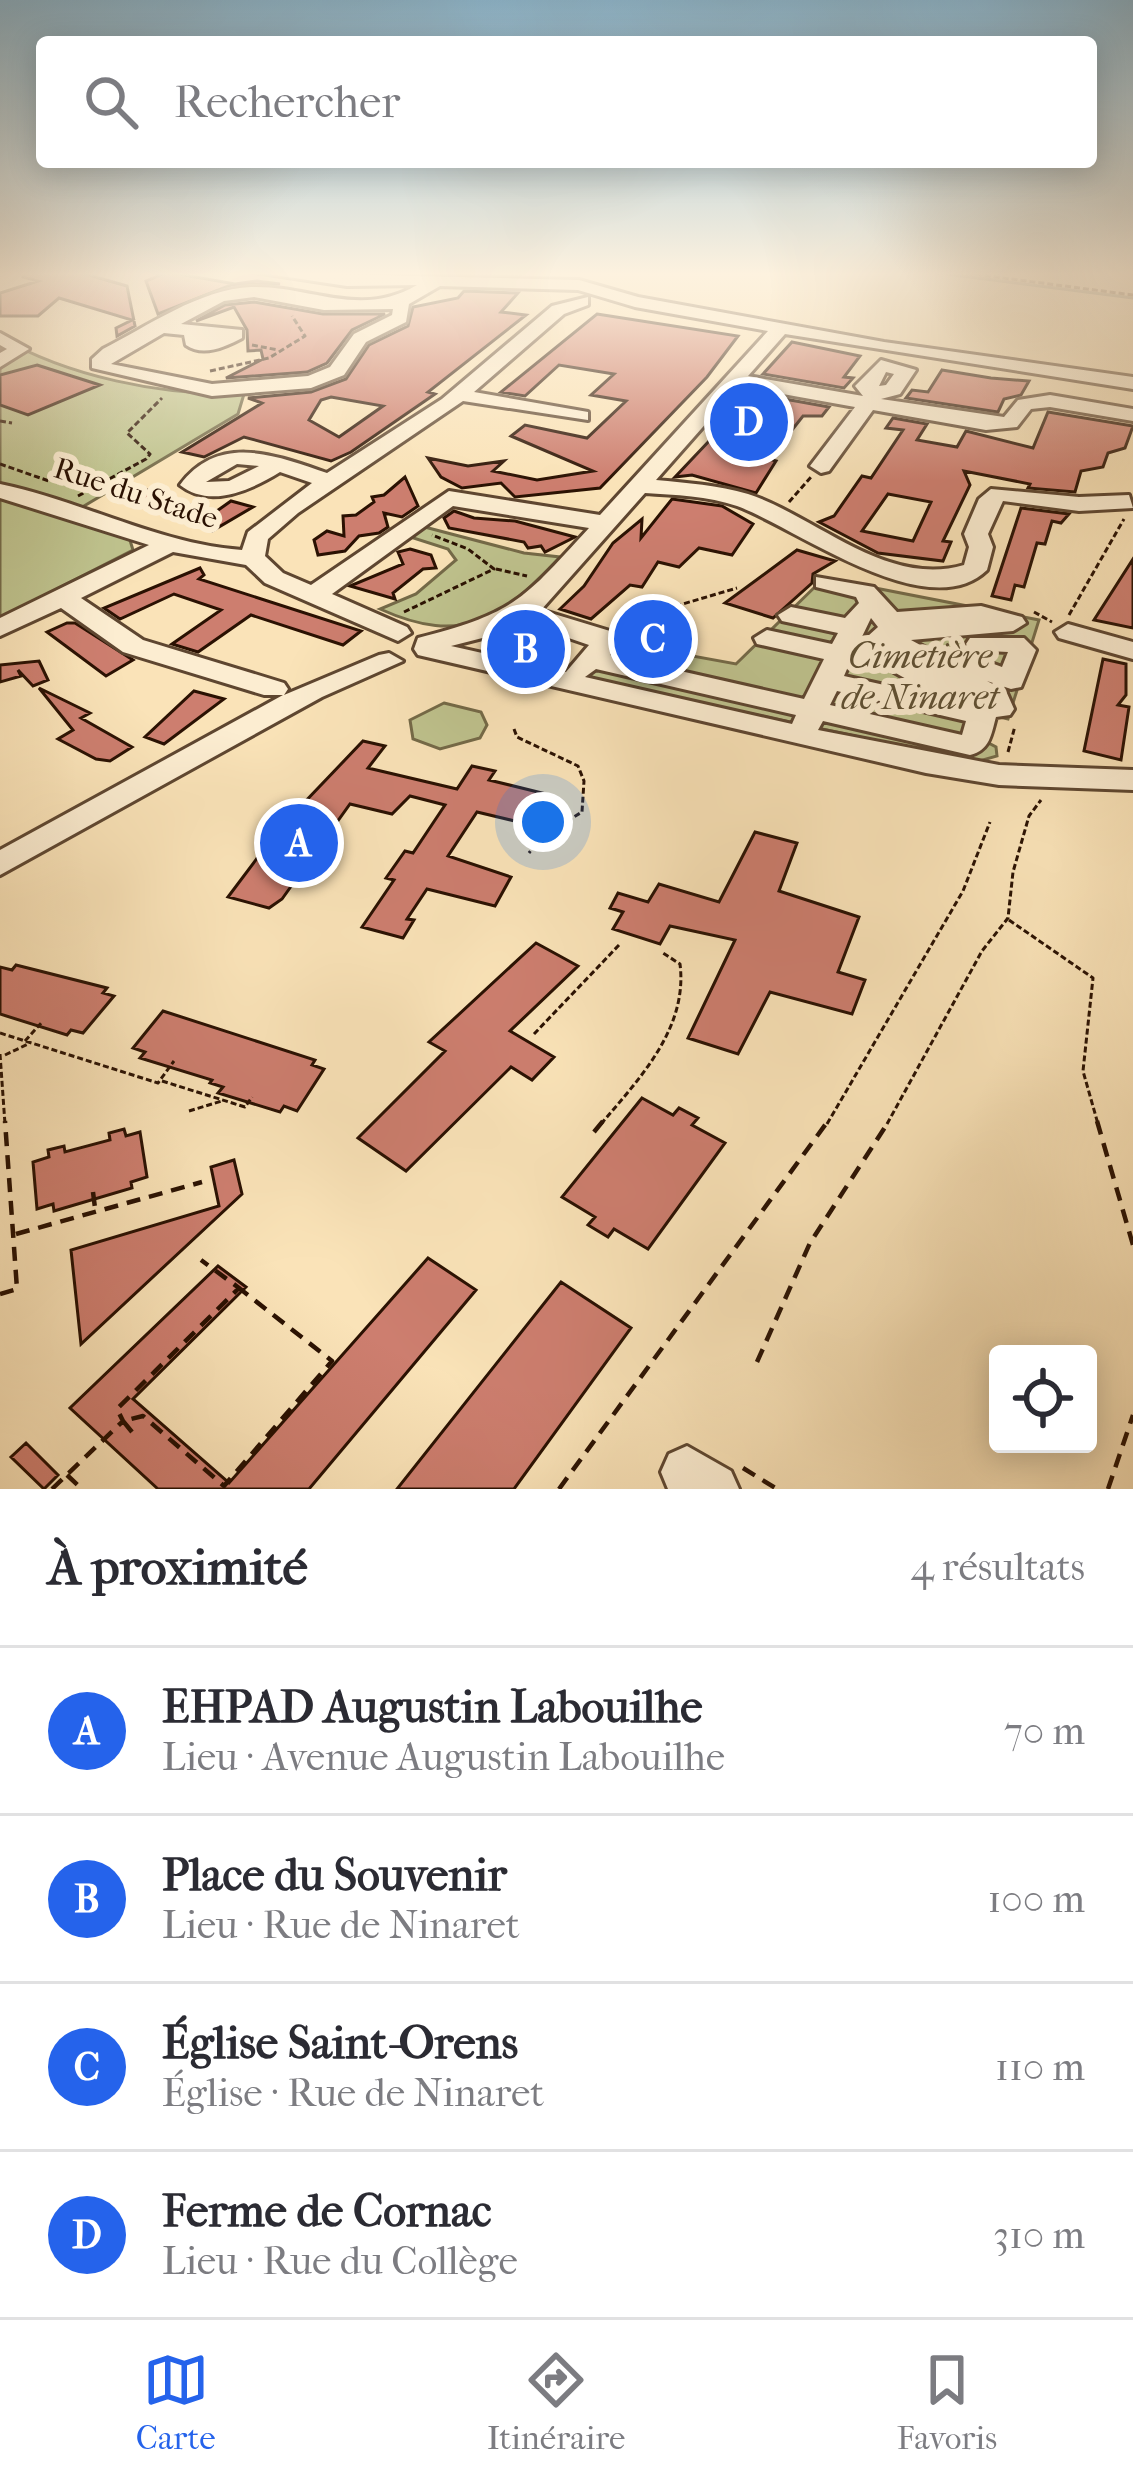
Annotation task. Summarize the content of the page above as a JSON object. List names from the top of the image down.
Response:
{
  "streets": {
    "street": ["Rue du Stade"]
  },
  "parks": ["Cimetière de Ninaret"],
  "page": {
    "search": "Rechercher",
    "pins": [
      "D",
      "C",
      "B",
      "A"
    ],
    "heading": ["À proximité", "4 résultats"],
    "list": [
      {
        "mark": "A",
        "name": "EHPAD Augustin Labouilhe",
        "note": "Lieu · Avenue Augustin Labouilhe",
        "value": "70 m"
      },
      {
        "mark": "B",
        "name": "Place du Souvenir",
        "note": "Lieu · Rue de Ninaret",
        "value": "100 m"
      },
      {
        "mark": "C",
        "name": "Église Saint-Orens",
        "note": "Église · Rue de Ninaret",
        "value": "110 m"
      },
      {
        "mark": "D",
        "name": "Ferme de Cornac",
        "note": "Lieu · Rue du Collège",
        "value": "310 m"
      }
    ],
    "nav": ["Carte", "Itinéraire", "Favoris"]
  }
}
